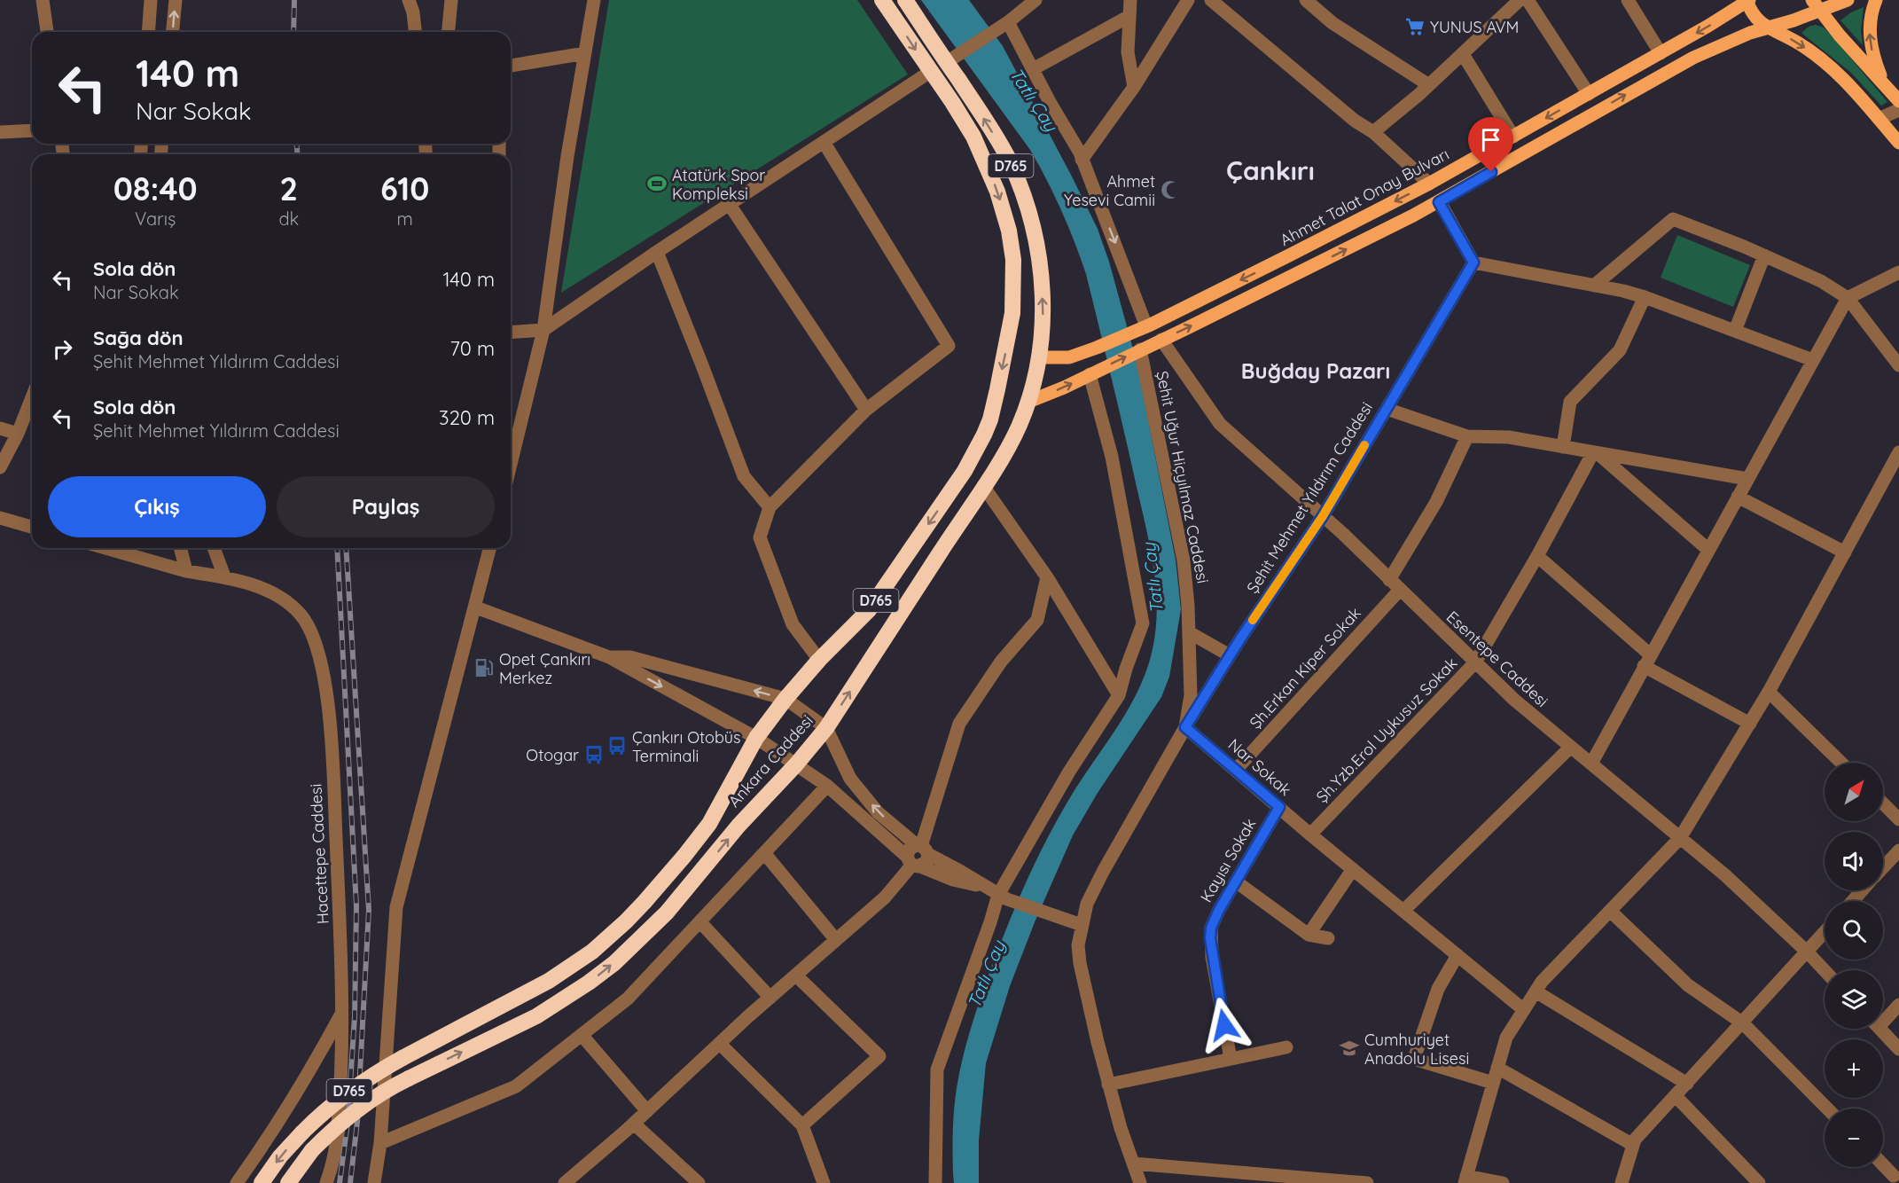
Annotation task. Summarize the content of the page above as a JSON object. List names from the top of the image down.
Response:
{
  "streets": {
    "highway": ["D765", "Ankara Caddesi"],
    "main road": ["Ahmet Talat Onay Bulvarı"],
    "street": [
      "Şehit Uğur Hiçyılmaz Caddesi",
      "Şehit Mehmet Yıldırım Caddesi",
      "Esentepe Caddesi",
      "Şh.Erkan Kiper Sokak",
      "Şh.Yzb.Erol Uykusuz Sokak",
      "Nar Sokak",
      "Hacettepe Caddesi",
      "Kayısı Sokak"
    ]
  },
  "crossings": [
    ["D765", "Ahmet Talat Onay Bulvarı"],
    ["D765", "Ankara Caddesi"],
    ["Ahmet Talat Onay Bulvarı", "Ankara Caddesi"],
    ["Şehit Uğur Hiçyılmaz Caddesi", "Şehit Mehmet Yıldırım Caddesi"],
    ["Şehit Uğur Hiçyılmaz Caddesi", "Nar Sokak"],
    ["Şehit Mehmet Yıldırım Caddesi", "Esentepe Caddesi"],
    ["Şehit Mehmet Yıldırım Caddesi", "Nar Sokak"],
    ["Esentepe Caddesi", "Şh.Erkan Kiper Sokak"],
    ["Esentepe Caddesi", "Şh.Yzb.Erol Uykusuz Sokak"],
    ["Şh.Erkan Kiper Sokak", "Nar Sokak"],
    ["Şh.Yzb.Erol Uykusuz Sokak", "Nar Sokak"],
    ["Nar Sokak", "Kayısı Sokak"]
  ],
  "districts": ["Çankırı", "Buğday Pazarı"],
  "water": ["Tatlı Çay"],
  "places": {
    "supermarket": ["YUNUS AVM"],
    "sports": ["Atatürk Spor Kompleksi"],
    "mosque": ["Ahmet Yesevi Camii"],
    "fuel station": ["Opet Çankırı Merkez"],
    "bus stop": ["Çankırı Otobüs Terminali", "Otogar"],
    "school or university": ["Cumhuriyet Anadolu Lisesi"]
  },
  "north": "top right",
  "page": {
    "turn": ["140 m", "Nar Sokak"],
    "eta": [
      "08:40",
      "Varış",
      "2",
      "dk",
      "610",
      "m"
    ],
    "list": [
      {
        "name": "Sola dön",
        "note": "Nar Sokak",
        "value": "140 m"
      },
      {
        "name": "Sağa dön",
        "note": "Şehit Mehmet Yıldırım Caddesi",
        "value": "70 m"
      },
      {
        "name": "Sola dön",
        "note": "Şehit Mehmet Yıldırım Caddesi",
        "value": "320 m"
      }
    ],
    "buttons": ["Çıkış", "Paylaş"],
    "map_buttons": ["+", "−"]
  }
}
